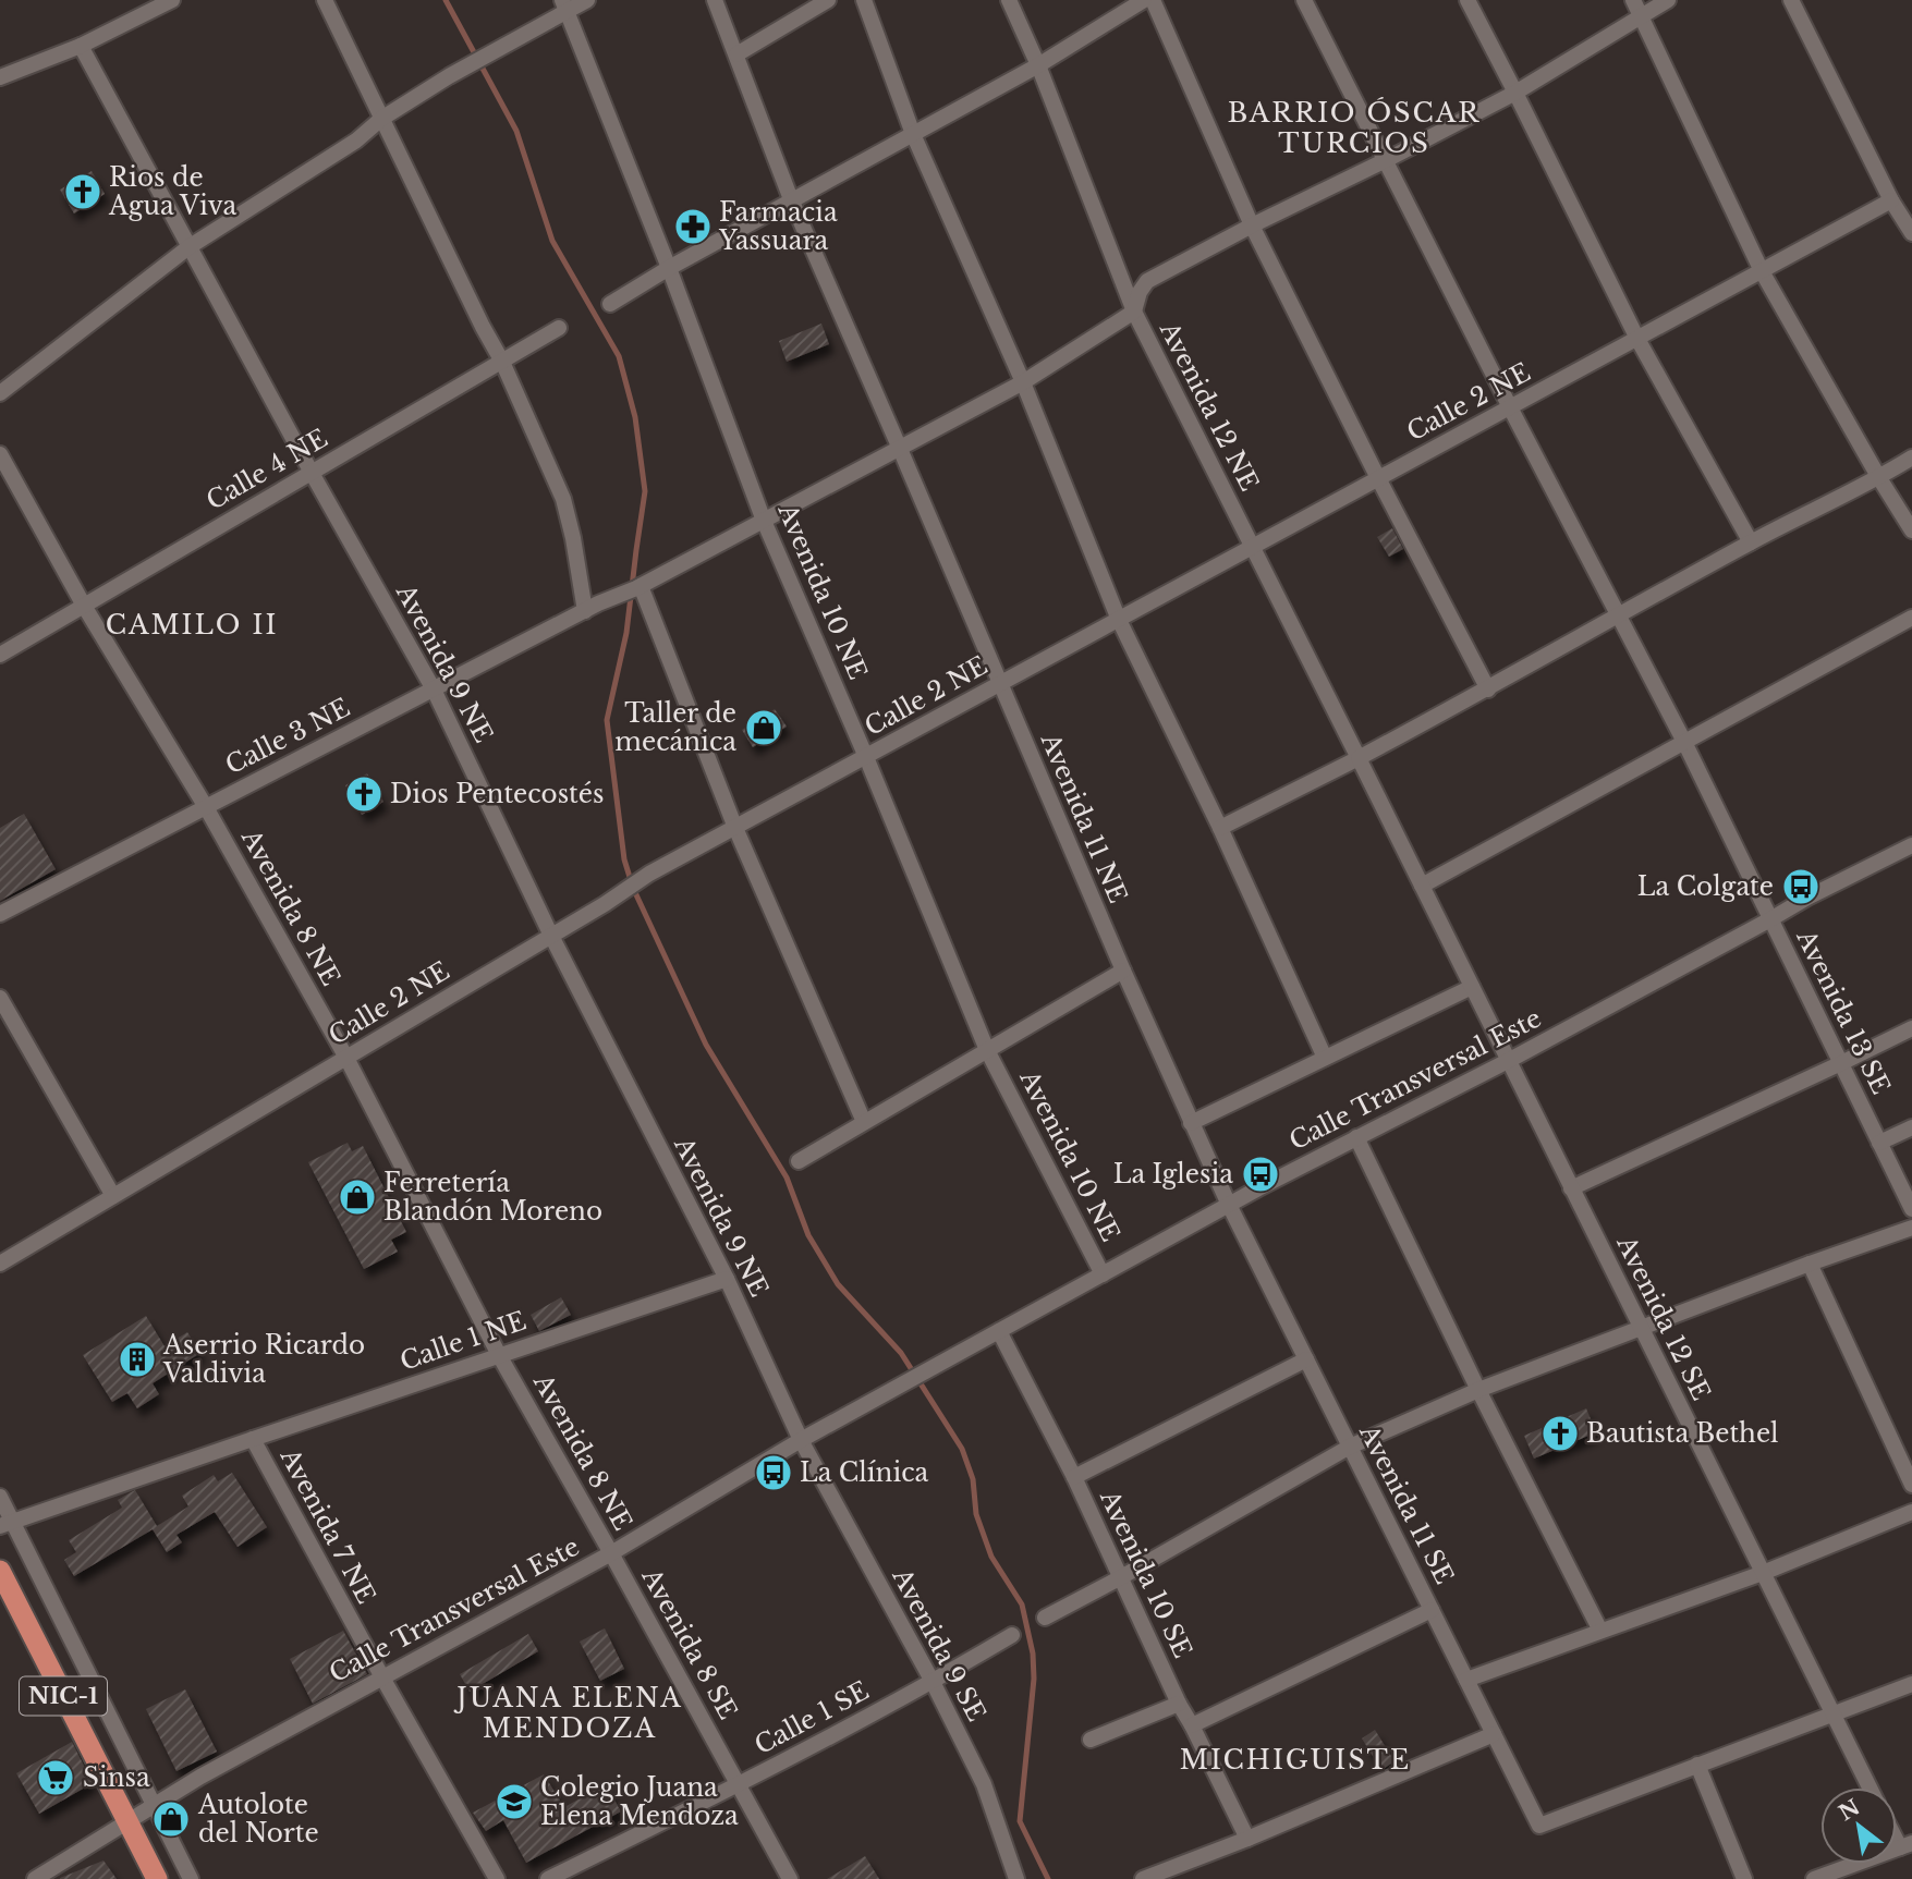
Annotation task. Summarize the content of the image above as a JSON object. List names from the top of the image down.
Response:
{
  "streets": {
    "highway": ["NIC-1"],
    "street": [
      "Calle 2 NE",
      "Avenida 12 NE",
      "Calle 4 NE",
      "Avenida 10 NE",
      "Avenida 9 NE",
      "Calle 3 NE",
      "Avenida 11 NE",
      "Avenida 8 NE",
      "Avenida 13 SE",
      "Calle Transversal Este",
      "Avenida 12 SE",
      "Calle 1 NE",
      "Avenida 11 SE",
      "Avenida 7 NE",
      "Avenida 10 SE",
      "Avenida 8 SE",
      "Avenida 9 SE",
      "Calle 1 SE"
    ]
  },
  "crossings": [
    ["Calle 2 NE", "Avenida 12 NE"],
    ["Calle 2 NE", "Avenida 10 NE"],
    ["Calle 2 NE", "Avenida 9 NE"],
    ["Calle 2 NE", "Avenida 11 NE"],
    ["Calle 2 NE", "Avenida 8 NE"],
    ["Calle 2 NE", "Avenida 13 SE"],
    ["Avenida 12 NE", "Calle 3 NE"],
    ["Avenida 12 NE", "Calle Transversal Este"],
    ["Avenida 12 NE", "Avenida 12 SE"],
    ["Calle 4 NE", "Avenida 9 NE"],
    ["Calle 4 NE", "Avenida 8 NE"],
    ["Avenida 10 NE", "Calle 3 NE"],
    ["Avenida 10 NE", "Calle Transversal Este"],
    ["Avenida 9 NE", "Calle 3 NE"],
    ["Avenida 9 NE", "Calle Transversal Este"],
    ["Avenida 9 NE", "Calle 1 NE"],
    ["Avenida 9 NE", "Avenida 9 SE"],
    ["Calle 3 NE", "Avenida 11 NE"],
    ["Calle 3 NE", "Avenida 8 NE"],
    ["Avenida 11 NE", "Calle Transversal Este"],
    ["Avenida 11 NE", "Avenida 11 SE"],
    ["Avenida 8 NE", "Calle Transversal Este"],
    ["Avenida 8 NE", "Calle 1 NE"],
    ["Avenida 8 NE", "Avenida 8 SE"],
    ["Avenida 13 SE", "Calle Transversal Este"],
    ["Calle Transversal Este", "Avenida 12 SE"],
    ["Calle Transversal Este", "Avenida 11 SE"],
    ["Calle Transversal Este", "Avenida 7 NE"],
    ["Calle Transversal Este", "Avenida 10 SE"],
    ["Calle Transversal Este", "Avenida 8 SE"],
    ["Calle Transversal Este", "Avenida 9 SE"],
    ["Calle Transversal Este", "NIC-1"],
    ["Calle 1 NE", "Avenida 7 NE"],
    ["Avenida 8 SE", "Calle 1 SE"],
    ["Avenida 9 SE", "Calle 1 SE"]
  ],
  "districts": [
    "BARRIO ÓSCAR TURCIOS",
    "CAMILO II",
    "JUANA ELENA MENDOZA",
    "MICHIGUISTE"
  ],
  "places": {
    "church": ["Rios de Agua Viva", "Dios Pentecostés", "Bautista Bethel"],
    "pharmacy": ["Farmacia Yassuara"],
    "shop": ["Taller de mecánica", "Ferretería Blandón Moreno", "Autolote del Norte"],
    "bus stop": ["La Colgate", "La Iglesia", "La Clínica"],
    "building": ["Aserrio Ricardo Valdivia"],
    "supermarket": ["Sinsa"],
    "school or university": ["Colegio Juana Elena Mendoza"]
  },
  "north": "top left"
}
